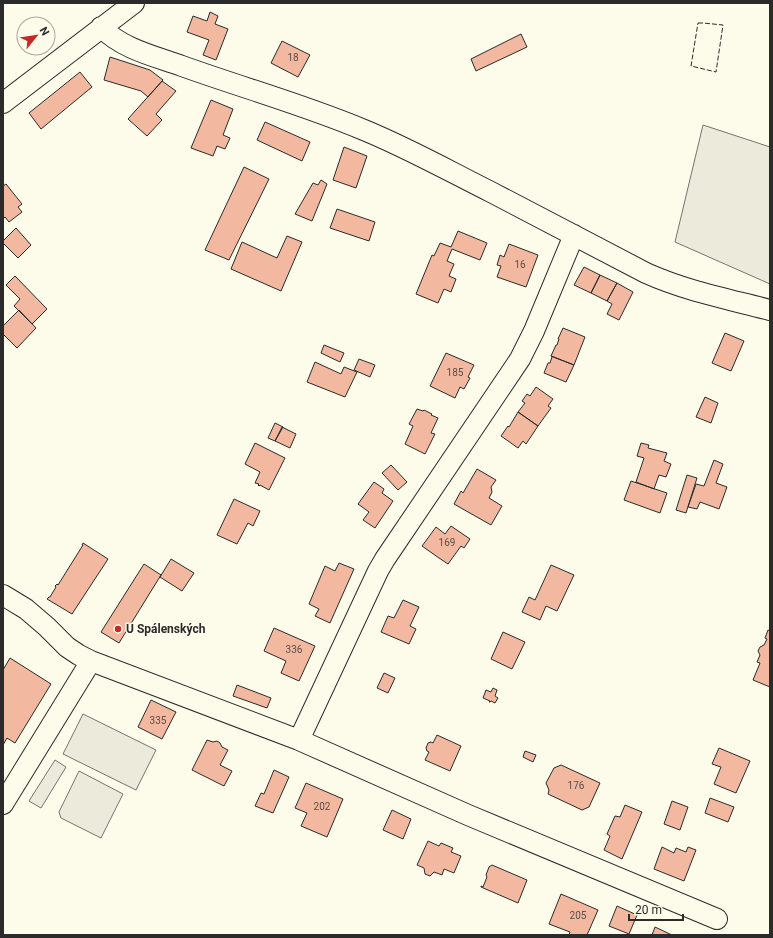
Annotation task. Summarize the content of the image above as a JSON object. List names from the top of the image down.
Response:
{
  "places": ["U Spálenských"],
  "house_numbers": [
    "18",
    "16",
    "185",
    "169",
    "336",
    "335",
    "176",
    "202",
    "205"
  ],
  "scale_bar": "20 m",
  "north": "top right"
}
